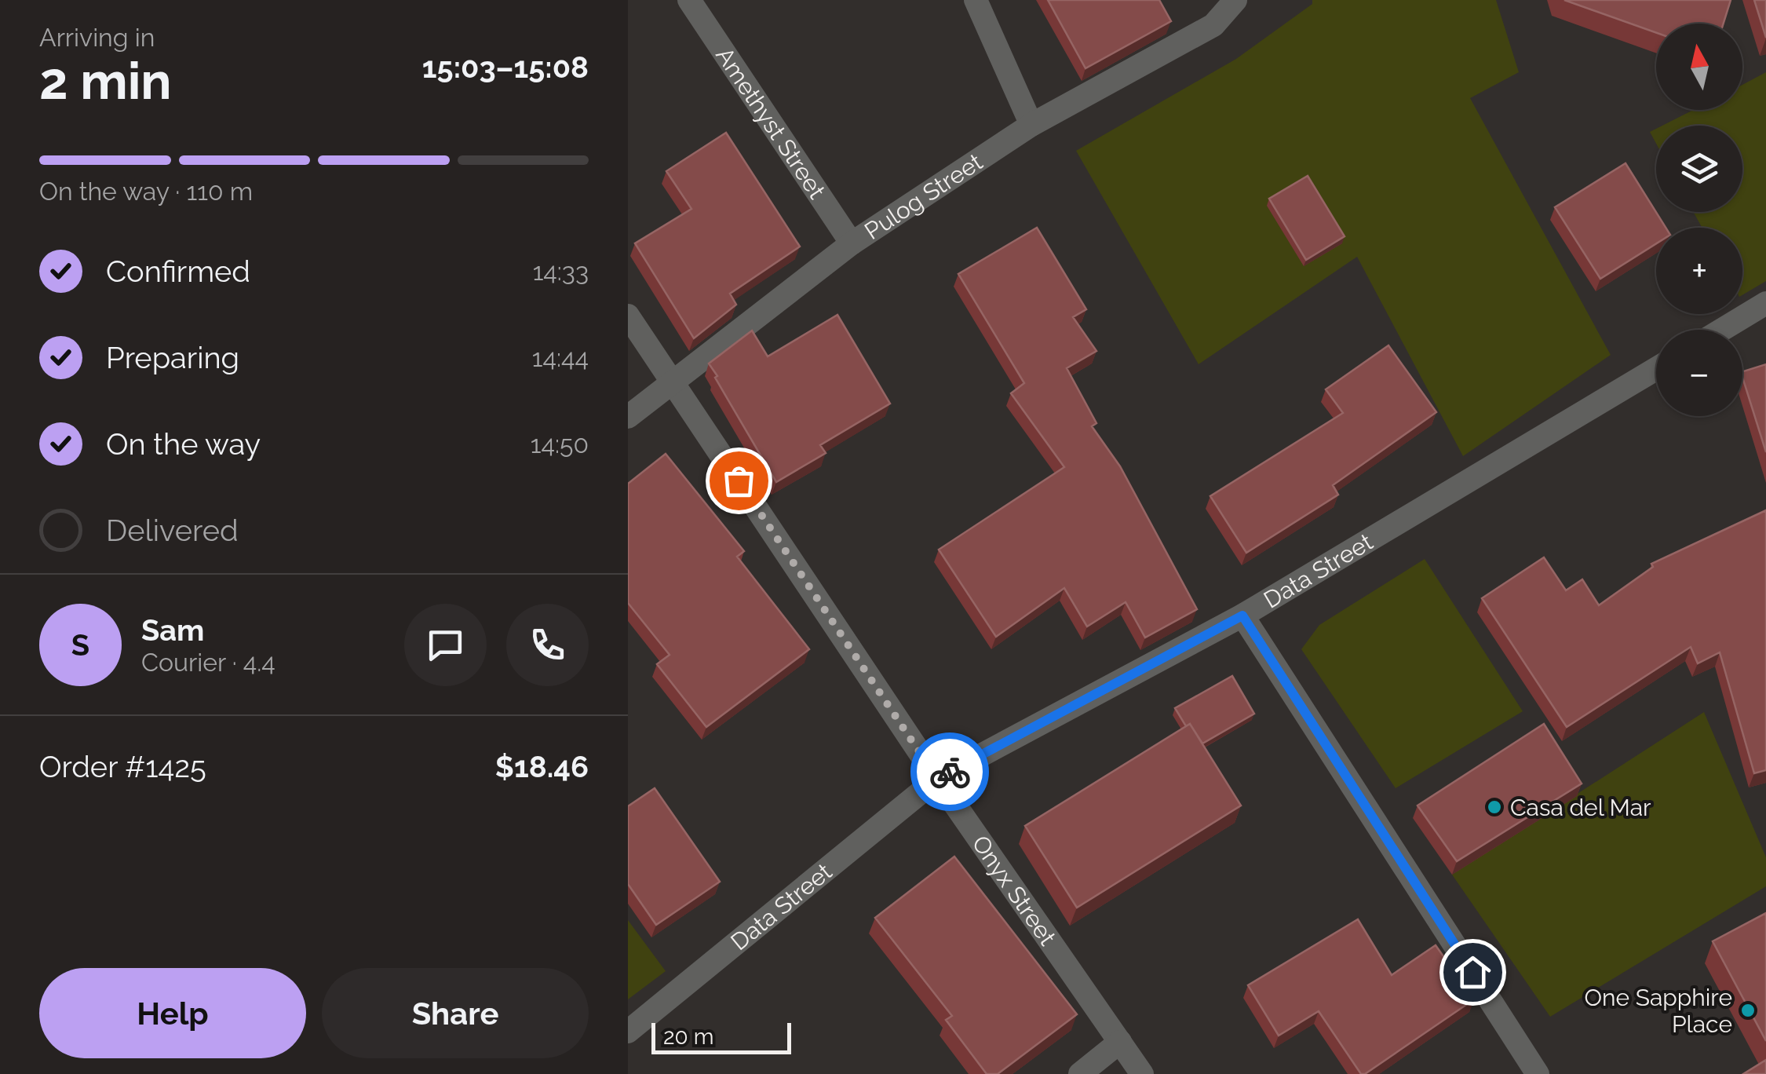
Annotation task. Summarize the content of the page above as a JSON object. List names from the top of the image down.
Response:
{
  "streets": {
    "street": [
      "Amethyst Street",
      "Pulog Street",
      "Data Street",
      "Onyx Street"
    ]
  },
  "crossings": [
    ["Amethyst Street", "Pulog Street"],
    ["Pulog Street", "Onyx Street"],
    ["Data Street", "Onyx Street"]
  ],
  "places": ["Casa del Mar", "One Sapphire Place"],
  "scale_bar": "20 m",
  "north": "top",
  "page": {
    "heading": ["2 min", "Arriving in", "15:03–15:08"],
    "panel": [
      "Sam",
      "Courier · 4.4",
      "Order #1425",
      "$18.46"
    ],
    "map_buttons": ["+", "−"],
    "bar": "On the way · 110 m",
    "list": [
      ["Confirmed", "14:33"],
      ["Preparing", "14:44"],
      ["On the way", "14:50"],
      "Delivered"
    ],
    "round": "S",
    "buttons": ["Help", "Share"],
    "scale": "20 m"
  }
}
